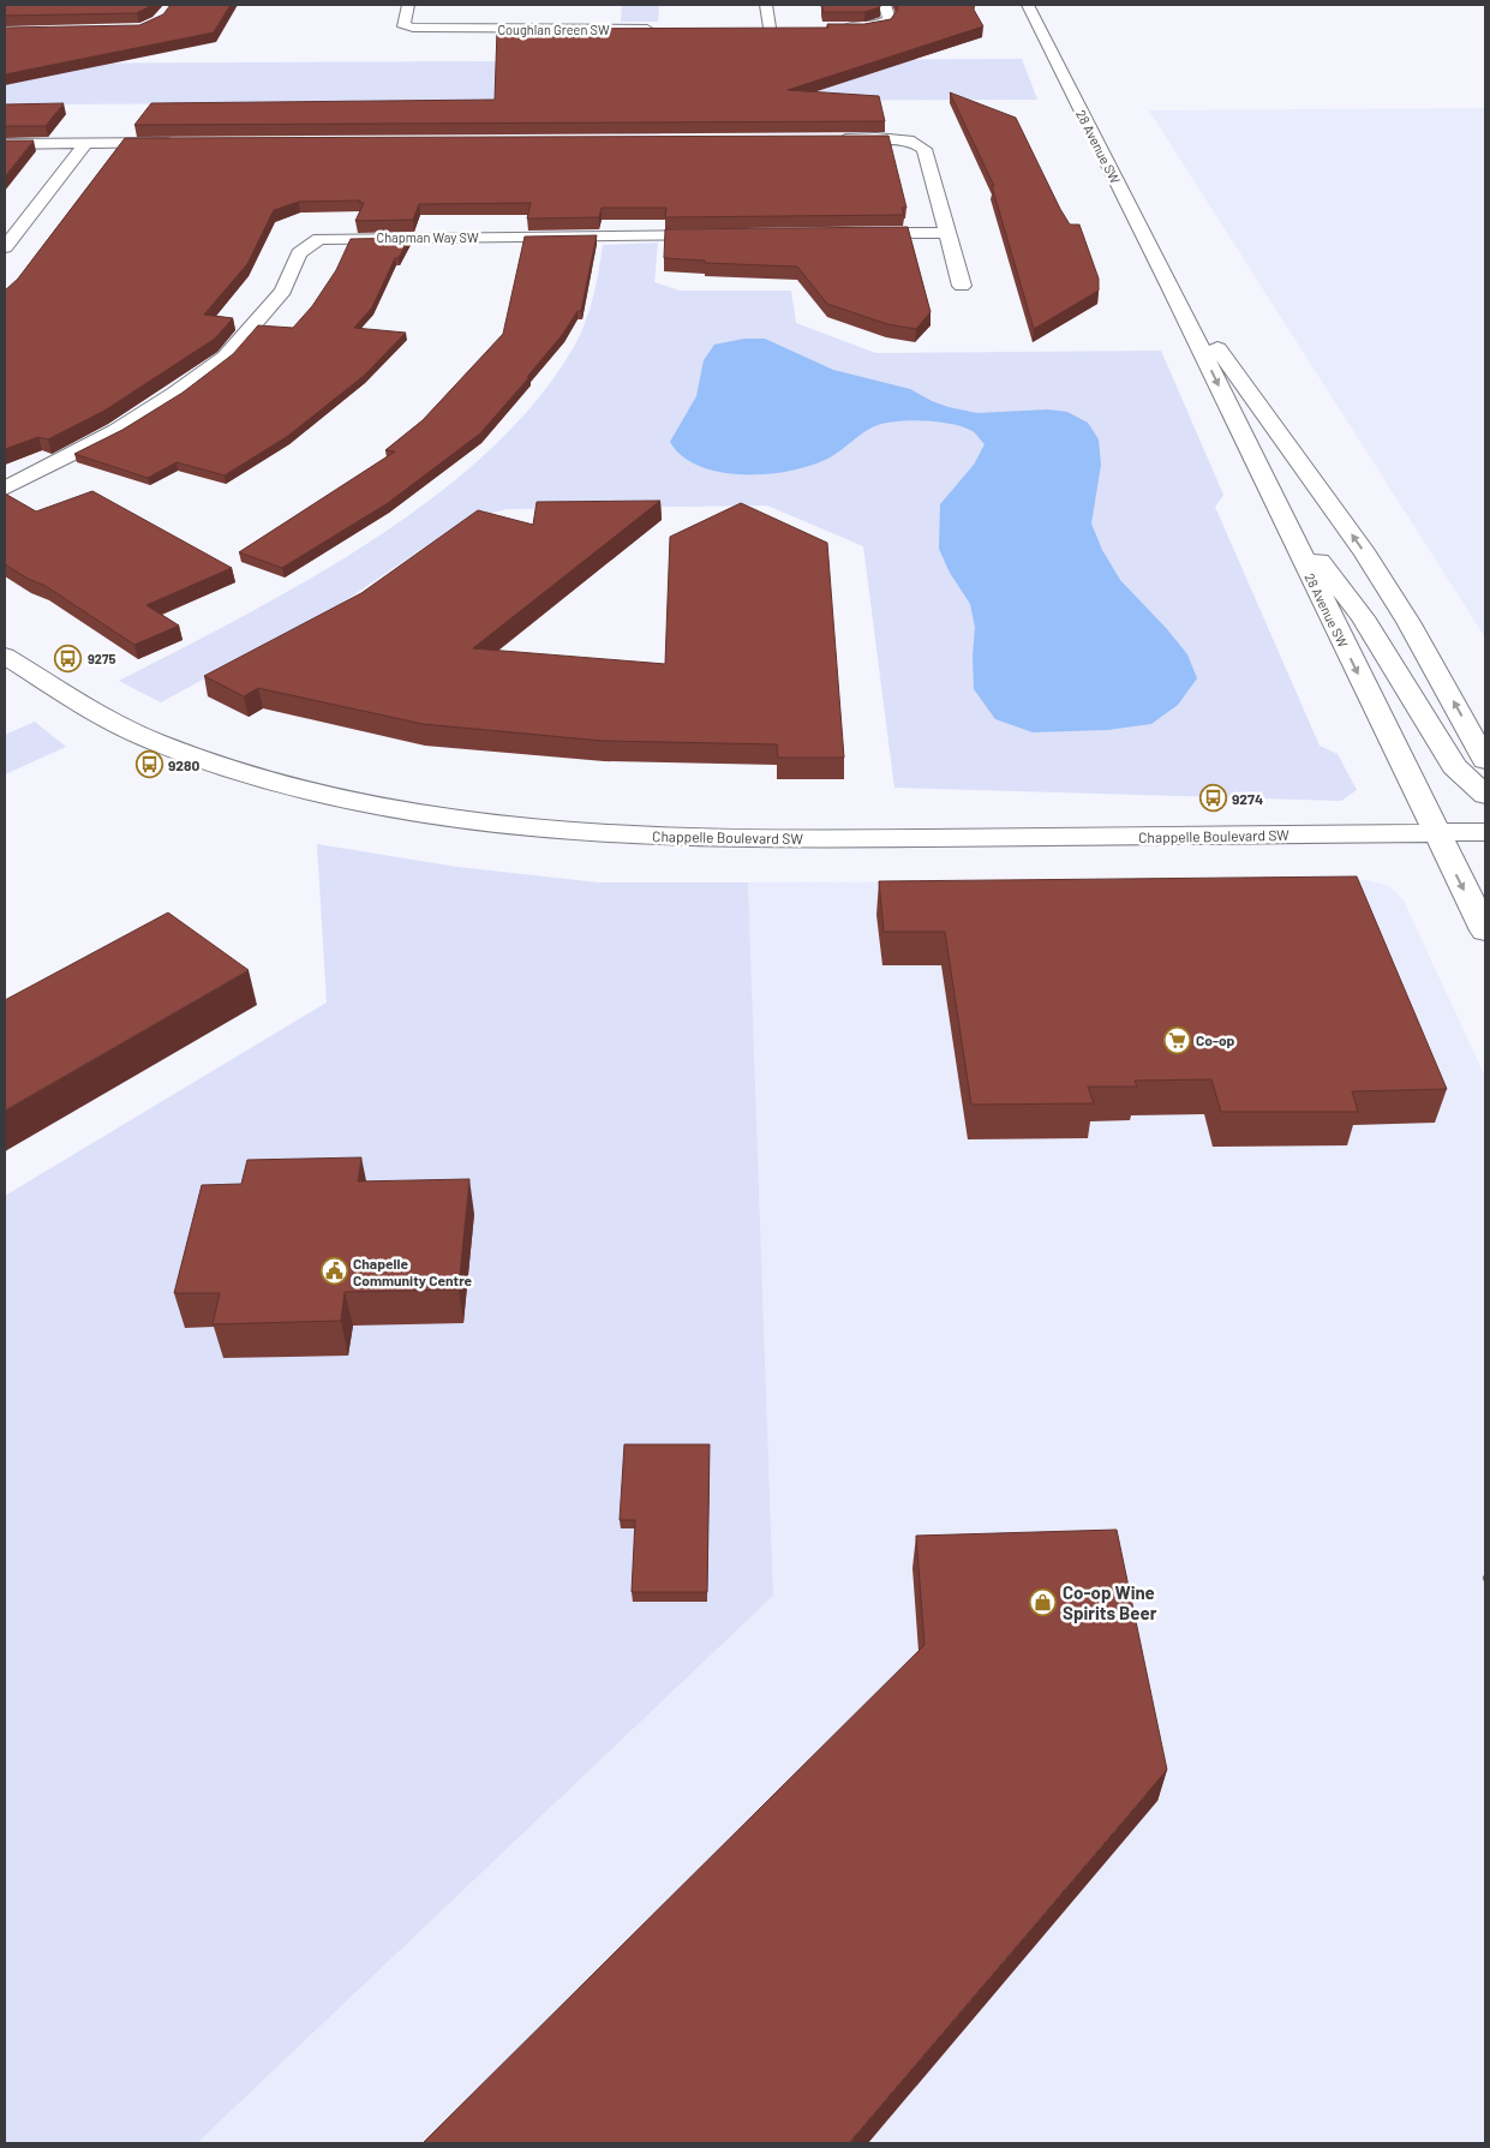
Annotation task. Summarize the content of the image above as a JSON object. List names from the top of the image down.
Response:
{
  "streets": {
    "street": [
      "Coughlan Green SW",
      "28 Avenue SW",
      "Chapman Way SW",
      "Chappelle Boulevard SW"
    ]
  },
  "crossings": [
    ["28 Avenue SW", "Chappelle Boulevard SW"]
  ],
  "places": {
    "bus stop": ["9275", "9280", "9274"],
    "supermarket": ["Co-op"],
    "public building": ["Chapelle Community Centre"],
    "shop": ["Co-op Wine Spirits Beer"]
  }
}
